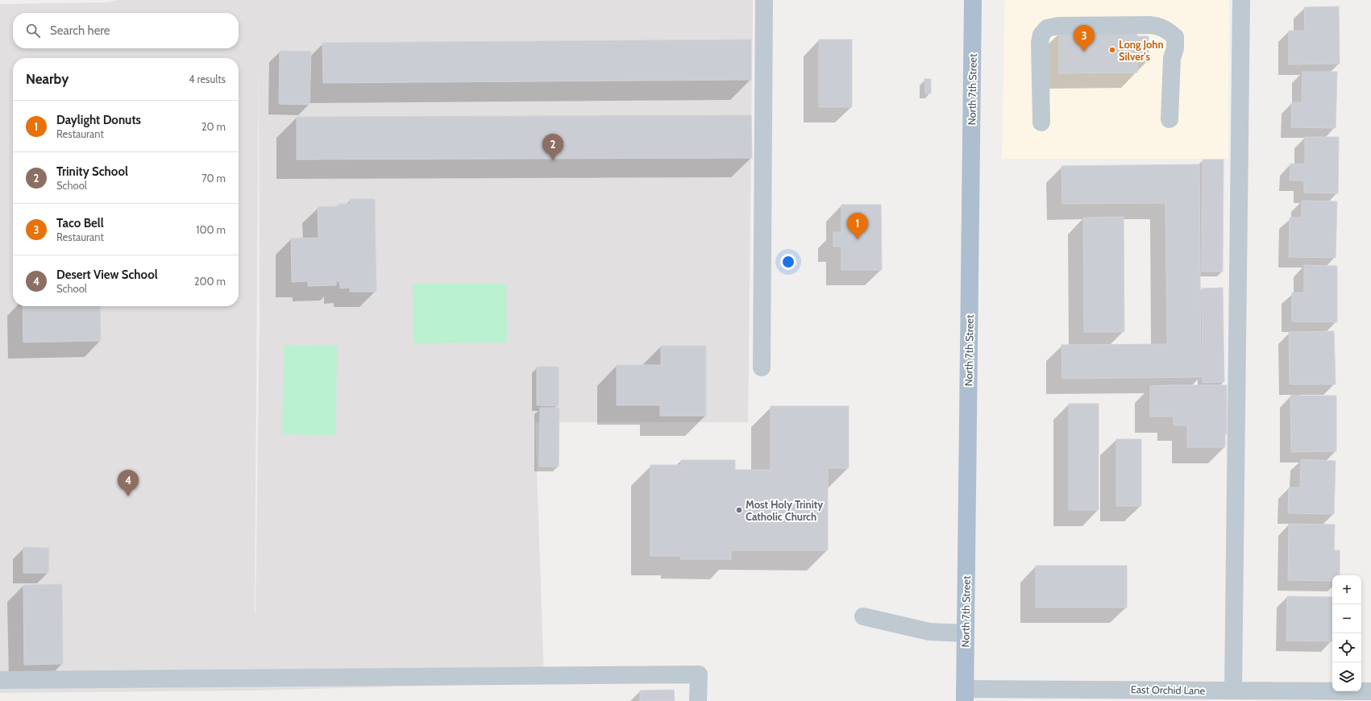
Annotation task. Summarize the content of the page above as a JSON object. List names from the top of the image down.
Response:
{
  "streets": {
    "main road": ["North 7th Street"],
    "street": ["East Orchid Lane"]
  },
  "crossings": [
    ["North 7th Street", "East Orchid Lane"]
  ],
  "places": ["Long John Silver's", "Most Holy Trinity Catholic Church"],
  "page": {
    "search": "Search here",
    "pins": [
      "3",
      "2",
      "1",
      "4"
    ],
    "heading": ["Nearby", "4 results"],
    "list": [
      {
        "mark": "1",
        "name": "Daylight Donuts",
        "note": "Restaurant",
        "value": "20 m"
      },
      {
        "mark": "2",
        "name": "Trinity School",
        "note": "School",
        "value": "70 m"
      },
      {
        "mark": "3",
        "name": "Taco Bell",
        "note": "Restaurant",
        "value": "100 m"
      },
      {
        "mark": "4",
        "name": "Desert View School",
        "note": "School",
        "value": "200 m"
      }
    ],
    "map_buttons": ["+", "−"]
  }
}
